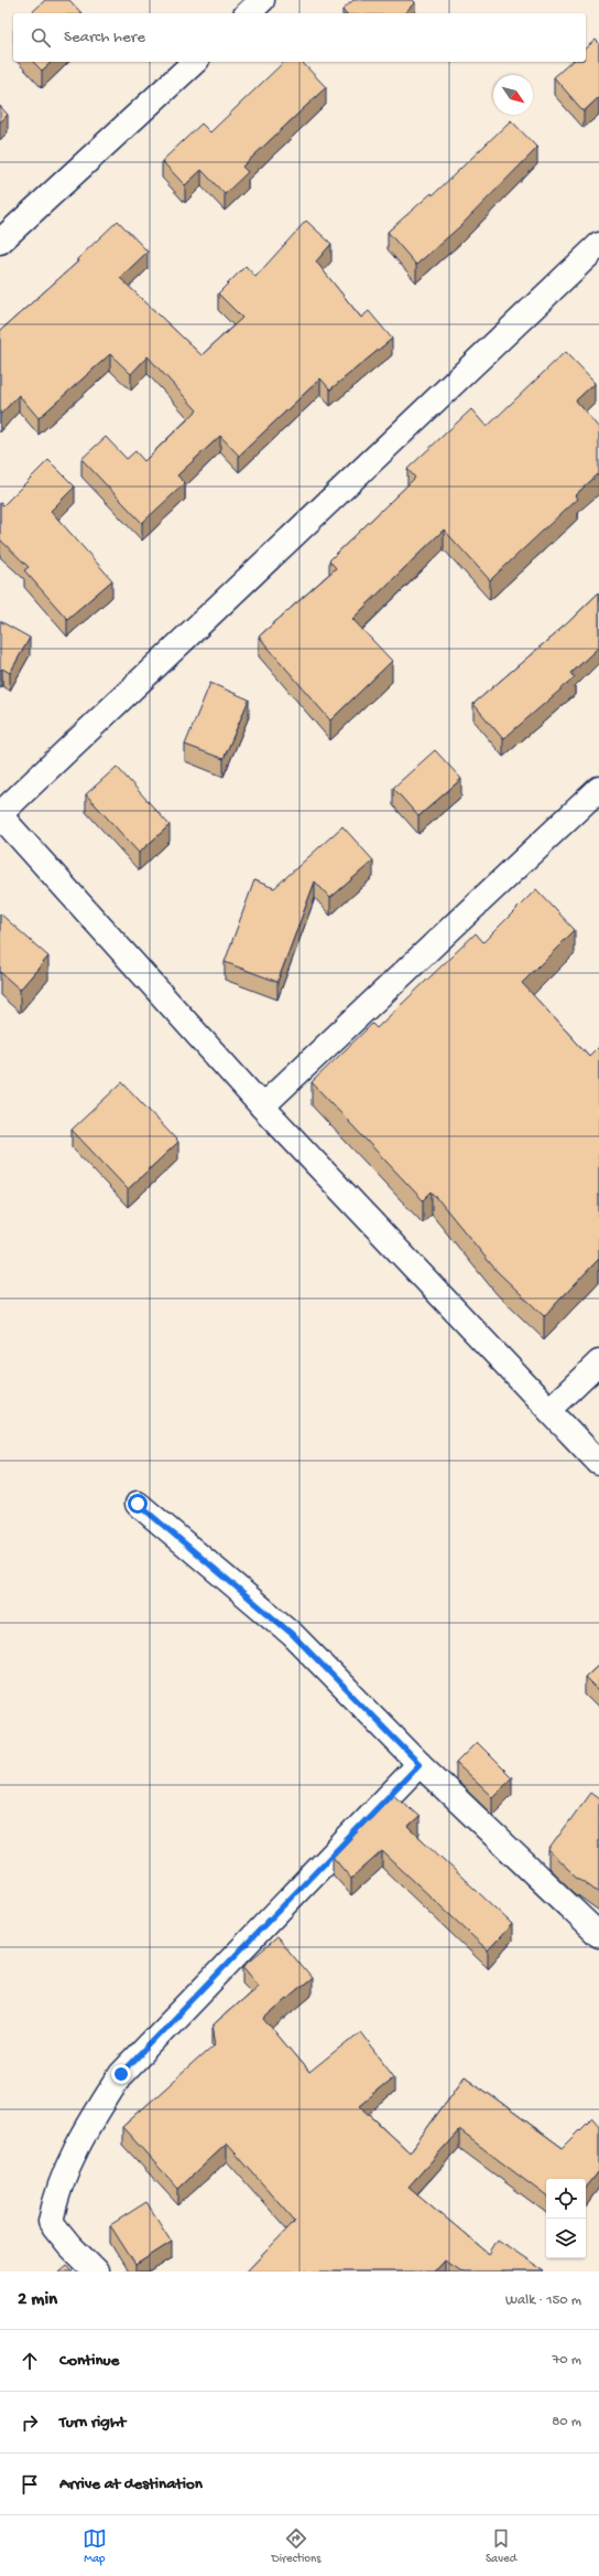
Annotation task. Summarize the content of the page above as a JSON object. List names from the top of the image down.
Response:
{
  "north": "bottom right",
  "page": {
    "search": "Search here",
    "heading": ["2 min", "Walk · 150 m"],
    "list": [
      ["Continue", "70 m"],
      ["Turn right", "80 m"],
      "Arrive at destination"
    ],
    "nav": ["Map", "Directions", "Saved"]
  }
}
